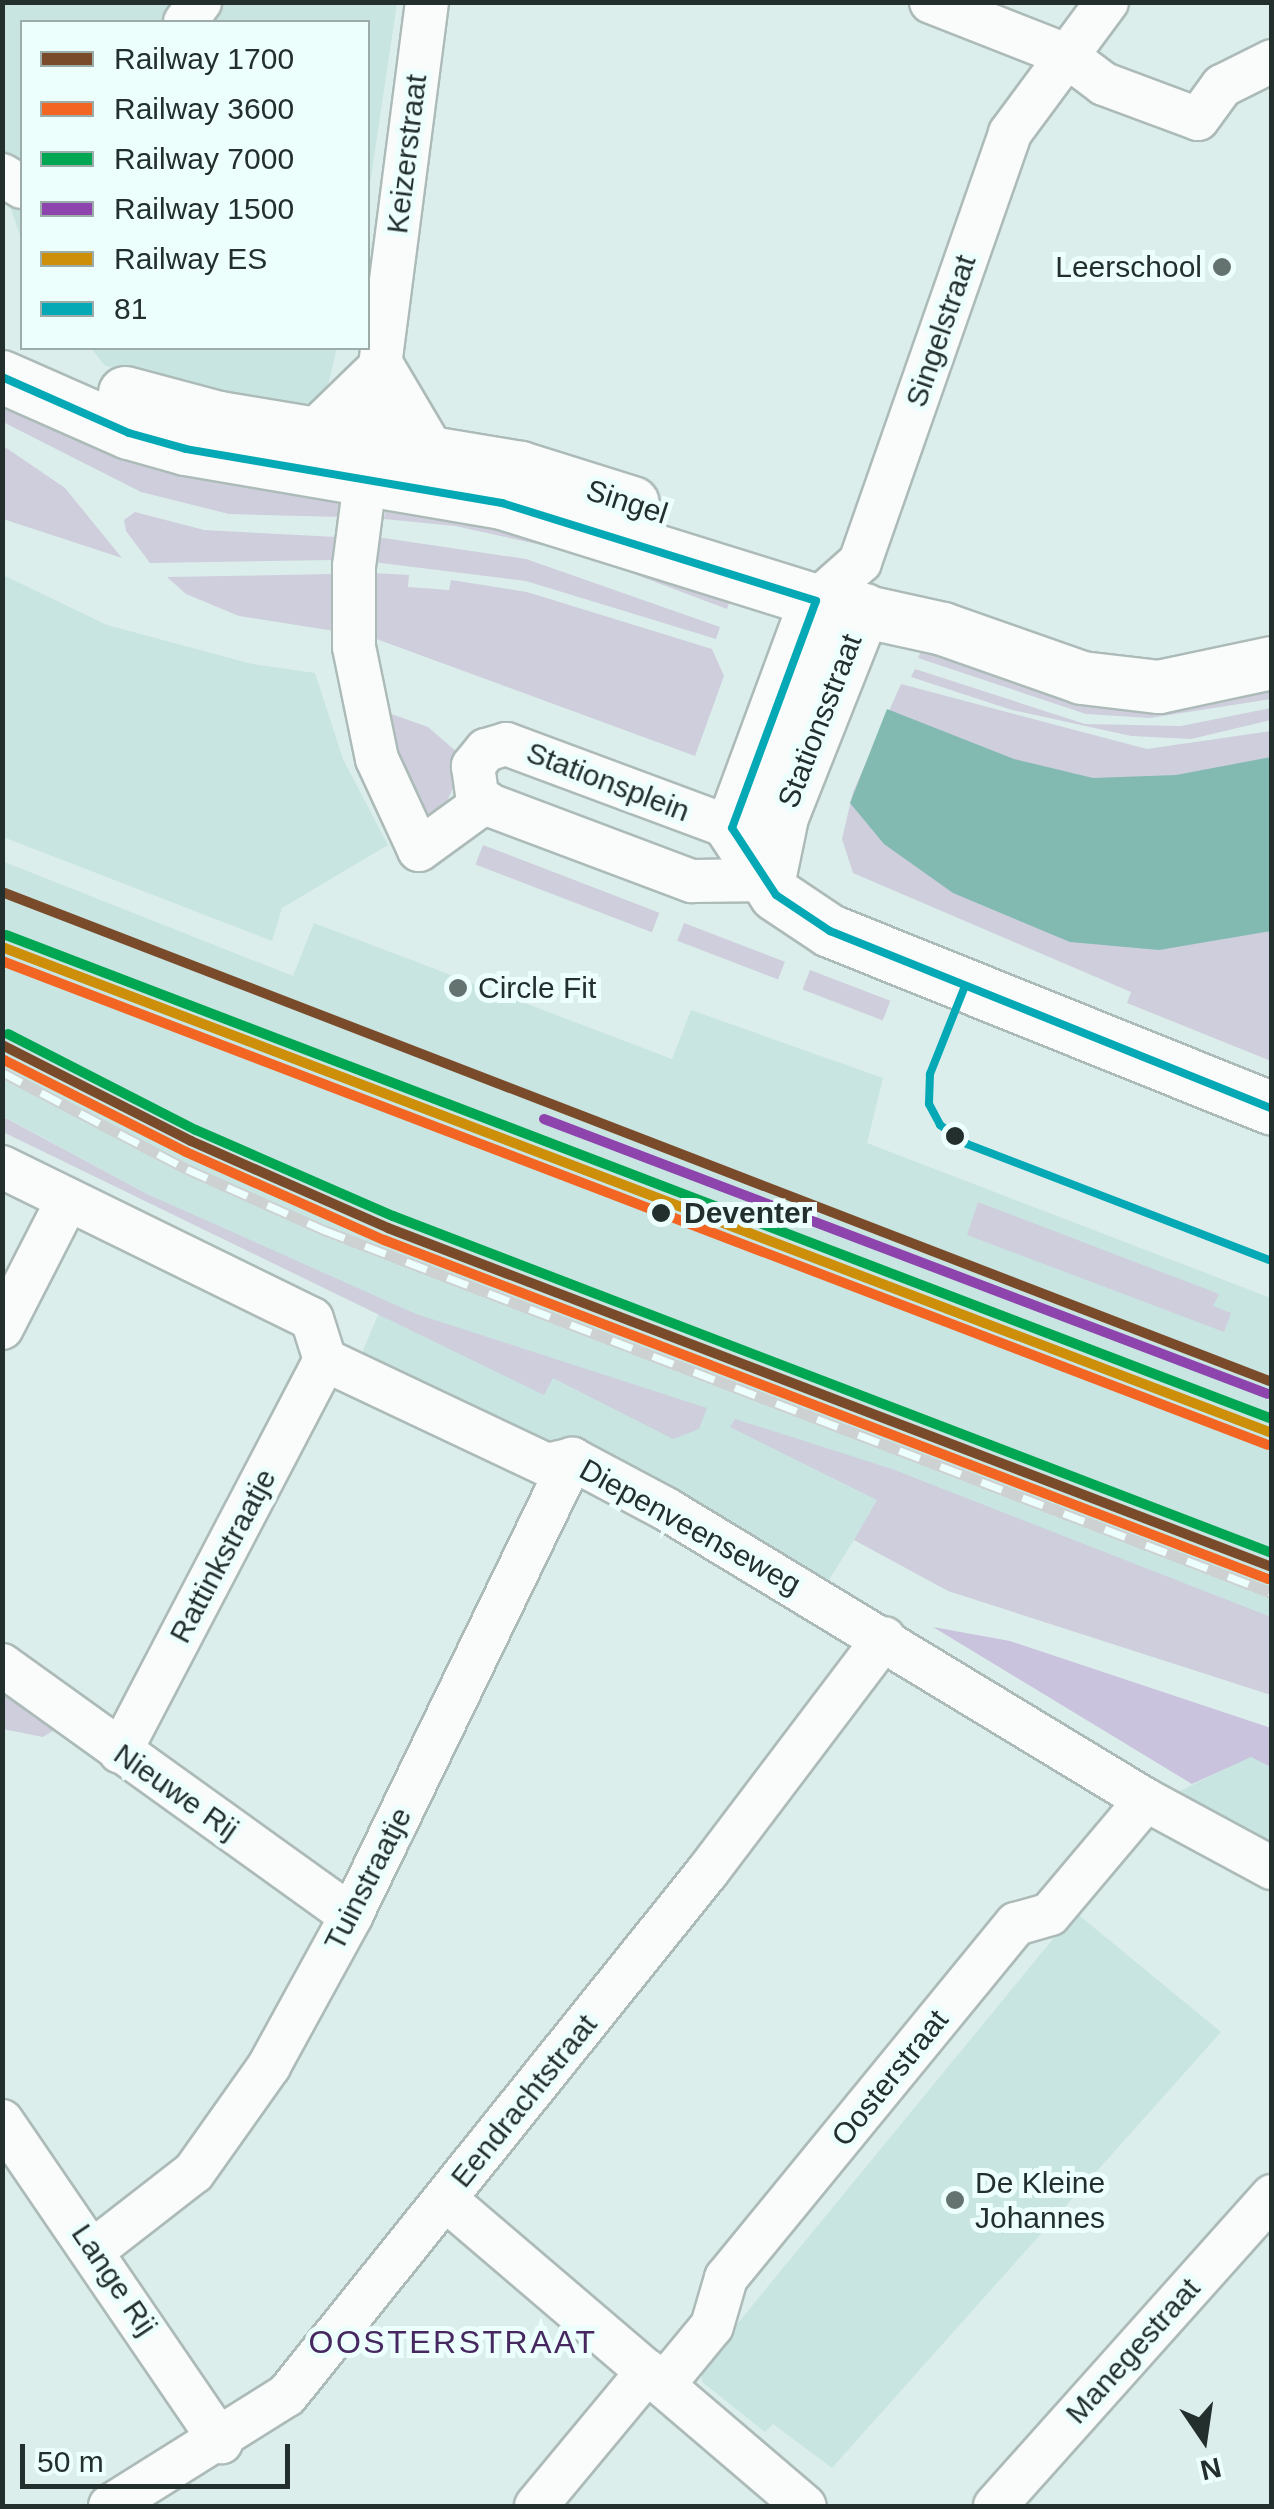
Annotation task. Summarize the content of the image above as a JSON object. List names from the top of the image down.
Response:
{
  "streets": {
    "street": [
      "Keizerstraat",
      "Singelstraat",
      "Singel",
      "Stationsstraat",
      "Stationsplein",
      "Diepenveenseweg",
      "Rattinkstraatje",
      "Nieuwe Rij",
      "Tuinstraatje",
      "Oosterstraat",
      "Eendrachtstraat",
      "Lange Rij",
      "Manegestraat"
    ]
  },
  "crossings": [
    ["Keizerstraat", "Singel"],
    ["Singelstraat", "Singel"],
    ["Singelstraat", "Stationsstraat"],
    ["Singel", "Stationsstraat"],
    ["Stationsstraat", "Stationsplein"],
    ["Diepenveenseweg", "Rattinkstraatje"],
    ["Diepenveenseweg", "Tuinstraatje"],
    ["Diepenveenseweg", "Oosterstraat"],
    ["Diepenveenseweg", "Eendrachtstraat"],
    ["Rattinkstraatje", "Nieuwe Rij"],
    ["Nieuwe Rij", "Tuinstraatje"],
    ["Tuinstraatje", "Lange Rij"],
    ["Eendrachtstraat", "Lange Rij"]
  ],
  "districts": ["OOSTERSTRAAT"],
  "places": [
    "Leerschool",
    "Circle Fit",
    "Deventer",
    "De Kleine Johannes"
  ],
  "lines": [
    "transit line 81",
    "rail line 1700",
    "rail line 7000",
    "rail line ES",
    "rail line 3600",
    "rail line 1500"
  ],
  "legend": [
    "Railway 1700",
    "Railway 3600",
    "Railway 7000",
    "Railway 1500",
    "Railway ES",
    "81"
  ],
  "scale_bar": "50 m",
  "north": "bottom"
}
